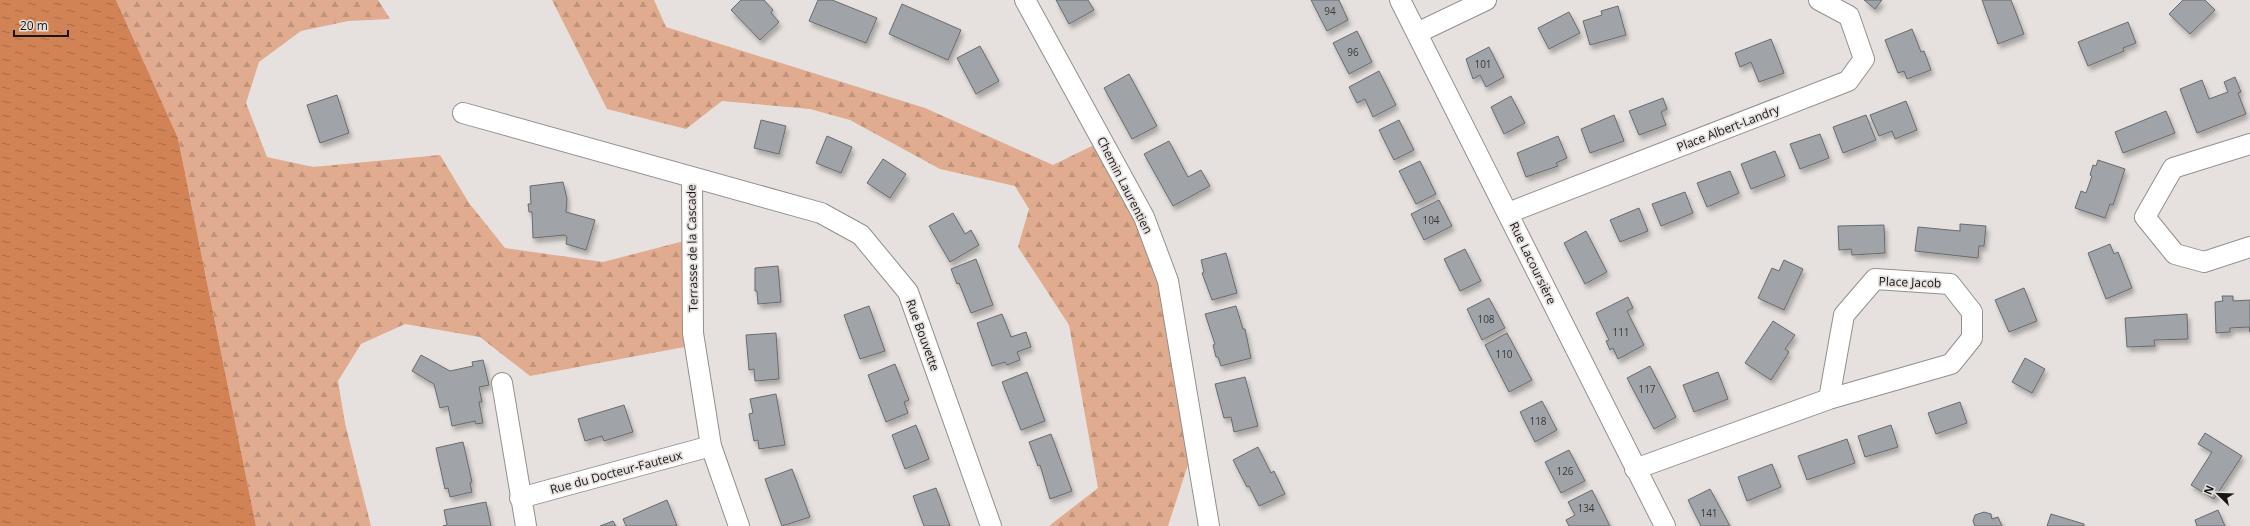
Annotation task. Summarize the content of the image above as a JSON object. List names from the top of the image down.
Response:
{
  "streets": {
    "street": [
      "Place Albert-Landry",
      "Chemin Laurentien",
      "Terrasse de la Cascade",
      "Rue Lacoursière",
      "Place Jacob",
      "Rue Bouvette",
      "Rue du Docteur-Fauteux"
    ]
  },
  "crossings": [
    ["Place Albert-Landry", "Rue Lacoursière"],
    ["Terrasse de la Cascade", "Rue Bouvette"],
    ["Terrasse de la Cascade", "Rue du Docteur-Fauteux"],
    ["Rue Lacoursière", "Place Jacob"]
  ],
  "house_numbers": [
    "94",
    "96",
    "101",
    "104",
    "108",
    "111",
    "110",
    "117",
    "118",
    "126",
    "134",
    "141"
  ],
  "scale_bar": "20 m",
  "north": "top left"
}
